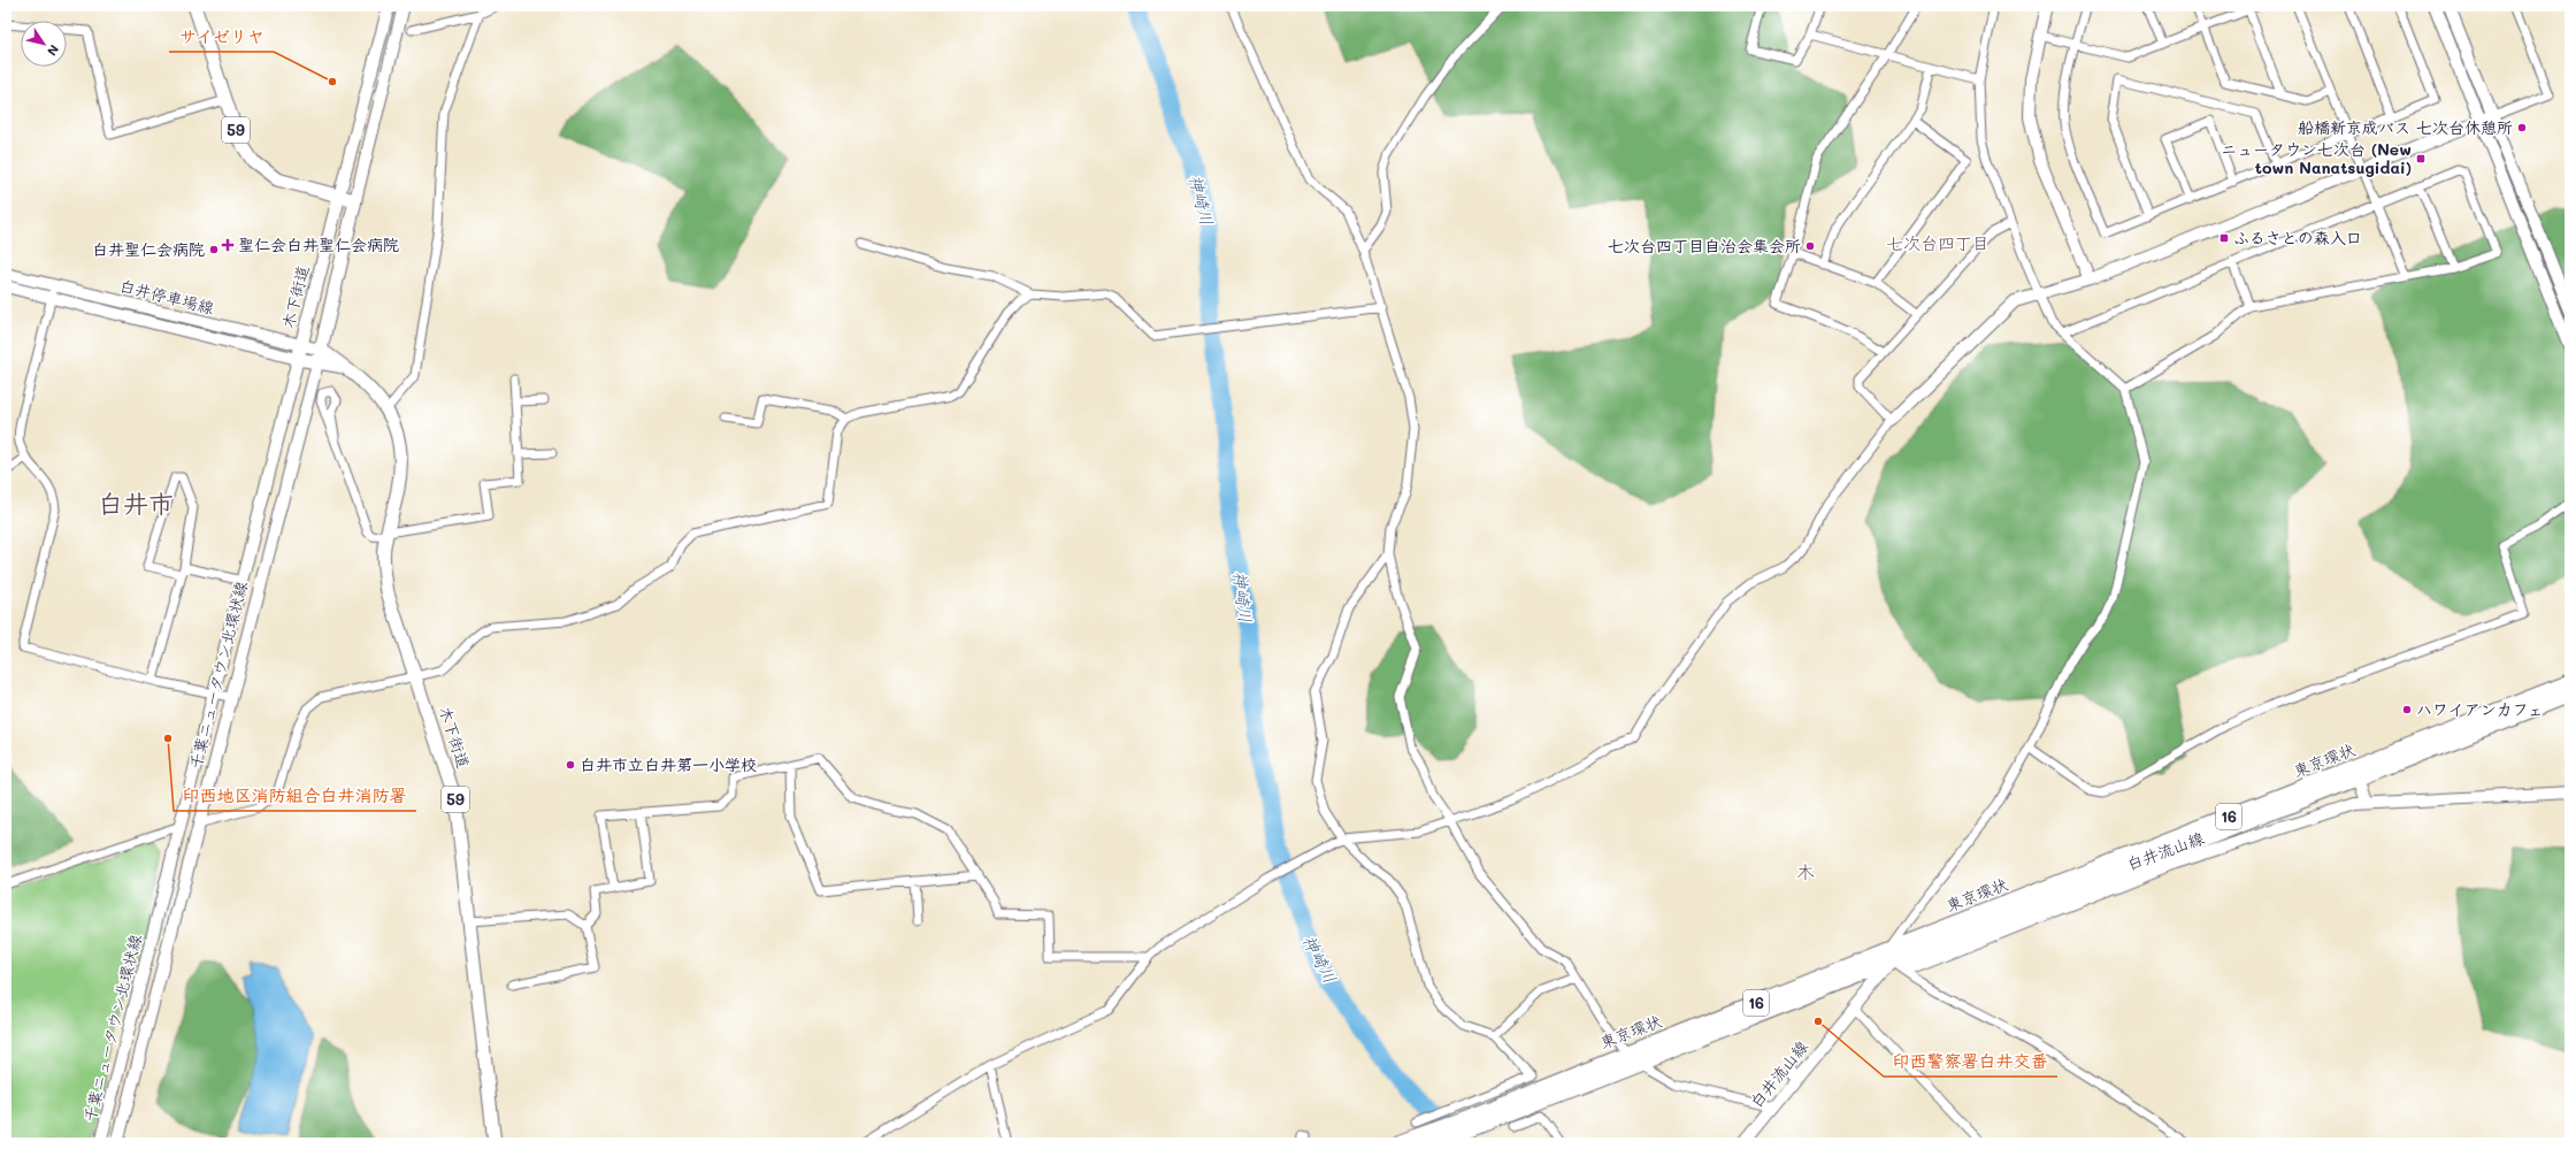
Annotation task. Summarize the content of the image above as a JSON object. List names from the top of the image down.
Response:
{
  "streets": {
    "highway": ["東京環状", "16"],
    "main road": [
      "59",
      "白井停車場線",
      "木下街道",
      "千葉ニュータウン北環状線",
      "白井流山線"
    ]
  },
  "crossings": [
    ["59", "木下街道"],
    ["白井停車場線", "木下街道"],
    ["白井停車場線", "千葉ニュータウン北環状線"],
    ["木下街道", "千葉ニュータウン北環状線"],
    ["東京環状", "白井流山線"]
  ],
  "districts": ["七次台四丁目", "白井市", "木"],
  "water": ["神崎川"],
  "places": {
    "other": [
      "サイゼリヤ",
      "船橋新京成バス 七次台休憩所",
      "七次台四丁目自治会集会所",
      "白井聖仁会病院",
      "ハワイアンカフェ",
      "印西地区消防組合白井消防署",
      "白井市立白井第一小学校",
      "印西警察署白井交番"
    ],
    "transit": ["ニュータウン七次台 (New town Nanatsugidai)", "ふるさとの森入口"],
    "health": ["聖仁会白井聖仁会病院"]
  },
  "north": "bottom right"
}
